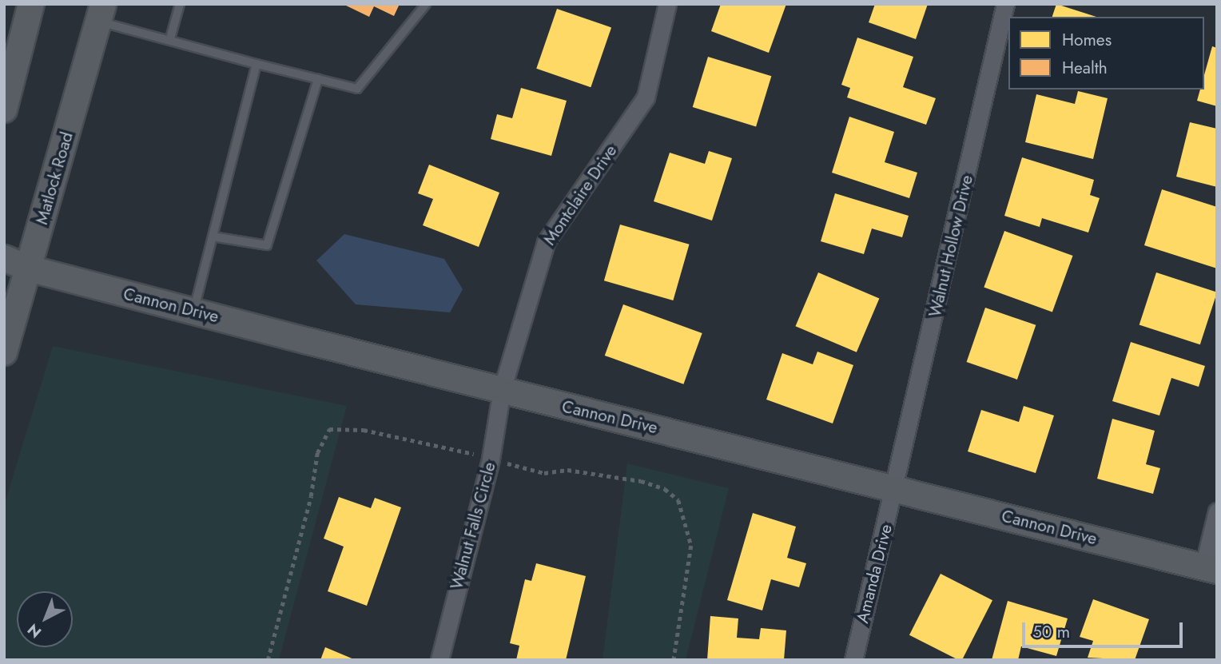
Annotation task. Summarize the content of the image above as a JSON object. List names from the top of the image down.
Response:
{
  "streets": {
    "street": [
      "Matlock Road",
      "Montclaire Drive",
      "Walnut Hollow Drive",
      "Cannon Drive",
      "Walnut Falls Circle",
      "Amanda Drive"
    ]
  },
  "crossings": [
    ["Matlock Road", "Cannon Drive"],
    ["Montclaire Drive", "Cannon Drive"],
    ["Montclaire Drive", "Walnut Falls Circle"],
    ["Walnut Hollow Drive", "Cannon Drive"],
    ["Walnut Hollow Drive", "Amanda Drive"],
    ["Cannon Drive", "Walnut Falls Circle"],
    ["Cannon Drive", "Amanda Drive"]
  ],
  "legend": ["Homes", "Health"],
  "scale_bar": "50 m",
  "north": "bottom left"
}
